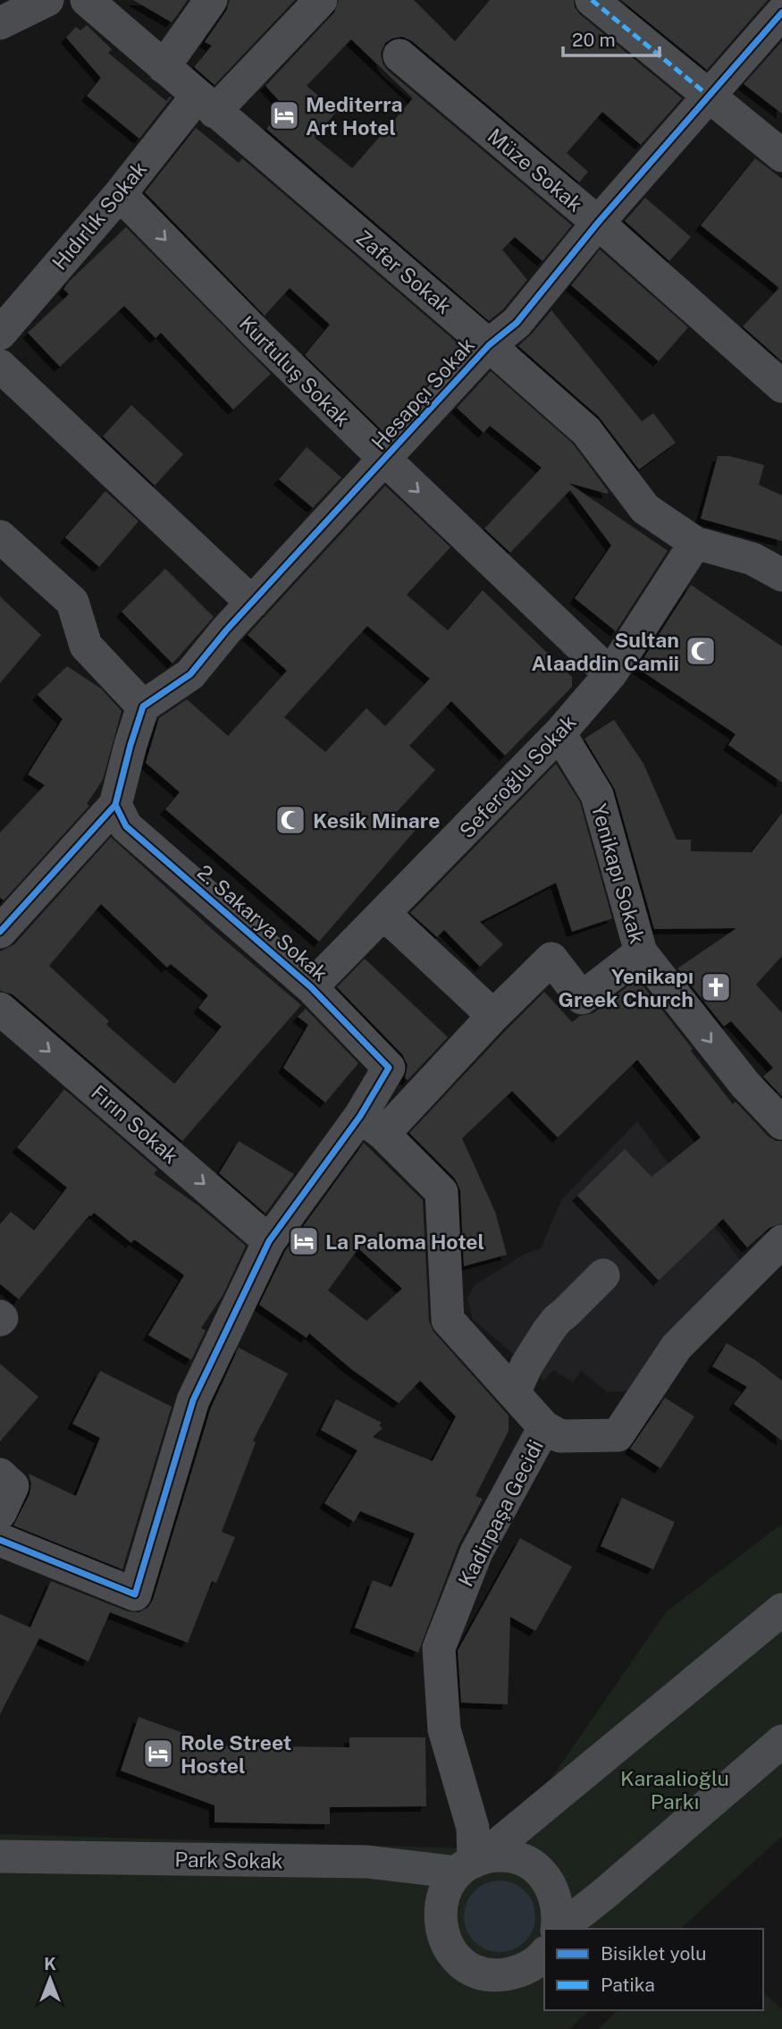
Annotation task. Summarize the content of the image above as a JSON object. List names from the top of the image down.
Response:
{
  "streets": {
    "street": [
      "Müze Sokak",
      "Hıdırlık Sokak",
      "Zafer Sokak",
      "Kurtuluş Sokak",
      "Hesapçı Sokak",
      "Seferoğlu Sokak",
      "Yenikapı Sokak",
      "2. Sakarya Sokak",
      "Fırın Sokak",
      "Kadirpaşa Gecidi",
      "Park Sokak"
    ]
  },
  "crossings": [
    ["Müze Sokak", "Hesapçı Sokak"],
    ["Hıdırlık Sokak", "Zafer Sokak"],
    ["Hıdırlık Sokak", "Kurtuluş Sokak"],
    ["Zafer Sokak", "Hesapçı Sokak"],
    ["Zafer Sokak", "Seferoğlu Sokak"],
    ["Kurtuluş Sokak", "Hesapçı Sokak"],
    ["Kurtuluş Sokak", "Seferoğlu Sokak"],
    ["Seferoğlu Sokak", "Yenikapı Sokak"],
    ["Seferoğlu Sokak", "2. Sakarya Sokak"],
    ["2. Sakarya Sokak", "Kadirpaşa Gecidi"],
    ["Kadirpaşa Gecidi", "Park Sokak"]
  ],
  "one_way": ["Yenikapı Sokak", "Fırın Sokak"],
  "parks": ["Karaalioğlu Parkı"],
  "places": {
    "hotel": ["Mediterra Art Hotel", "La Paloma Hotel", "Role Street Hostel"],
    "mosque": ["Sultan Alaaddin Camii", "Kesik Minare"],
    "church": ["Yenikapı Greek Church"]
  },
  "legend": ["Bisiklet yolu", "Patika"],
  "scale_bar": "20 m",
  "north": "top"
}
